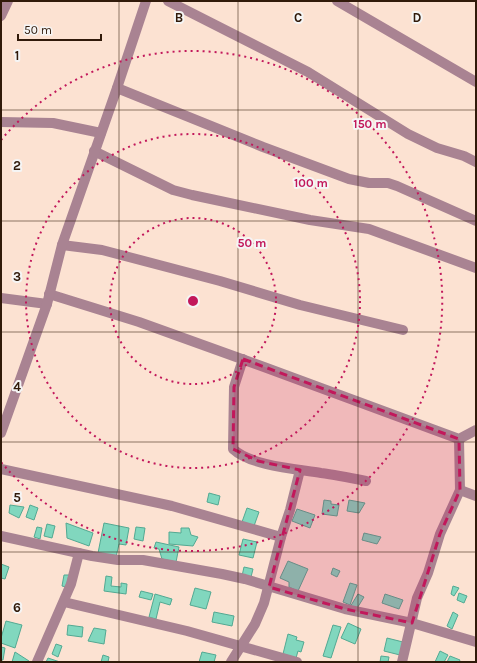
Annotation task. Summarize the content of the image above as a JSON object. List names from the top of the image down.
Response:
{
  "scale_bar": "50 m",
  "grid": {
    "columns": ["B", "C", "D"],
    "rows": [
      "1",
      "2",
      "3",
      "4",
      "5",
      "6"
    ]
  },
  "rings": ["150 m", "100 m", "50 m"]
}
